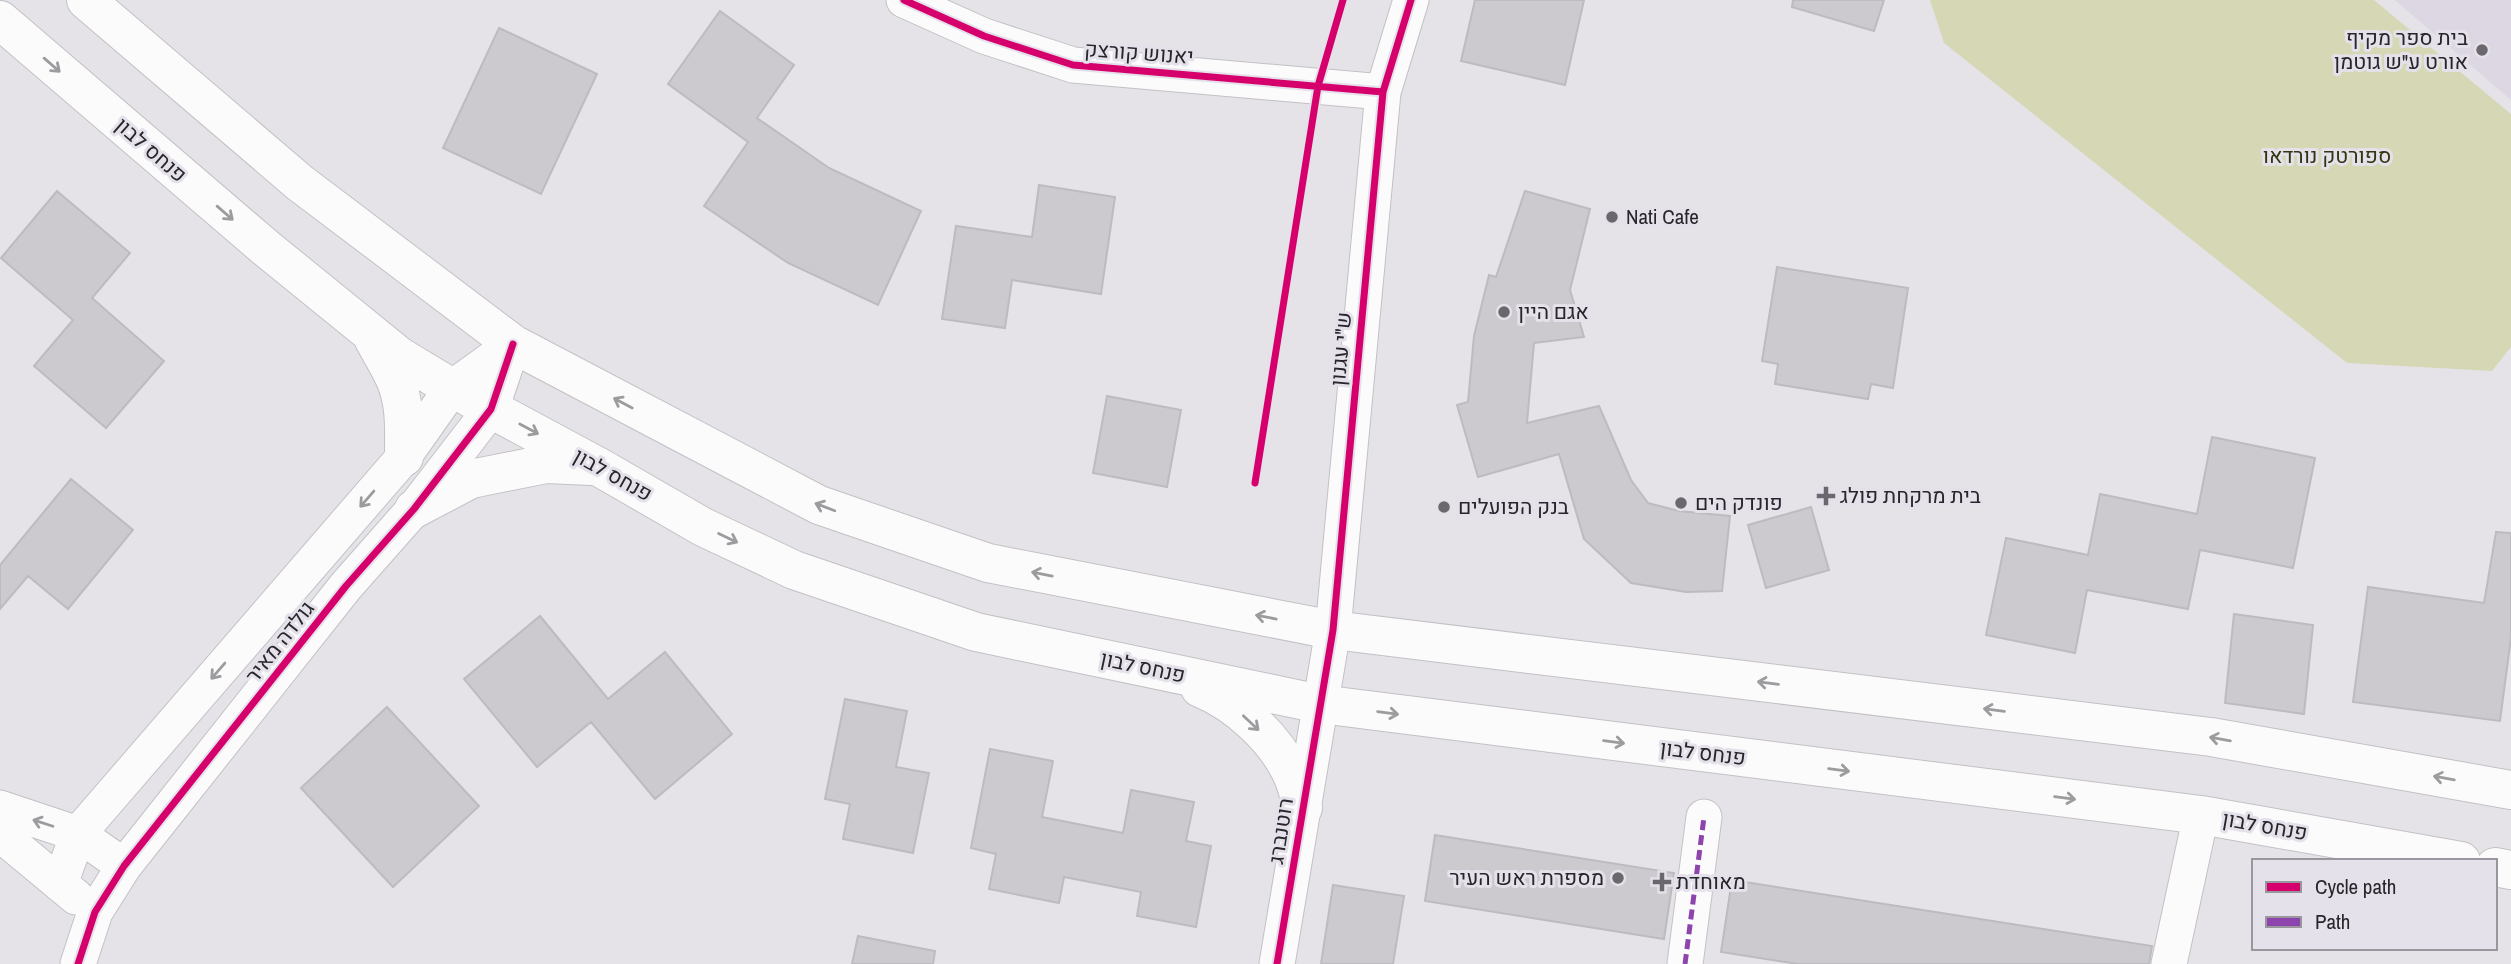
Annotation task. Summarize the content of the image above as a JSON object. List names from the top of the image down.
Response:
{
  "streets": {
    "main road": ["פנחס לבון"],
    "street": [
      "יאנוש קורצק",
      "ש\"י עגנון",
      "גולדה מאיר",
      "רוטנברג"
    ]
  },
  "crossings": [
    ["יאנוש קורצק", "ש\"י עגנון"],
    ["פנחס לבון", "ש\"י עגנון"],
    ["פנחס לבון", "גולדה מאיר"],
    ["פנחס לבון", "רוטנברג"],
    ["ש\"י עגנון", "רוטנברג"]
  ],
  "parks": ["ספורטק נורדאו"],
  "places": {
    "other": [
      "בית ספר מקיף אורט ע\"ש גוטמן",
      "Nati Cafe",
      "אגם היין",
      "פונדק הים",
      "בנק הפועלים",
      "מספרת ראש העיר"
    ],
    "health": ["בית מרקחת פולג", "מאוחדת"]
  },
  "legend": ["Cycle path", "Path"]
}
